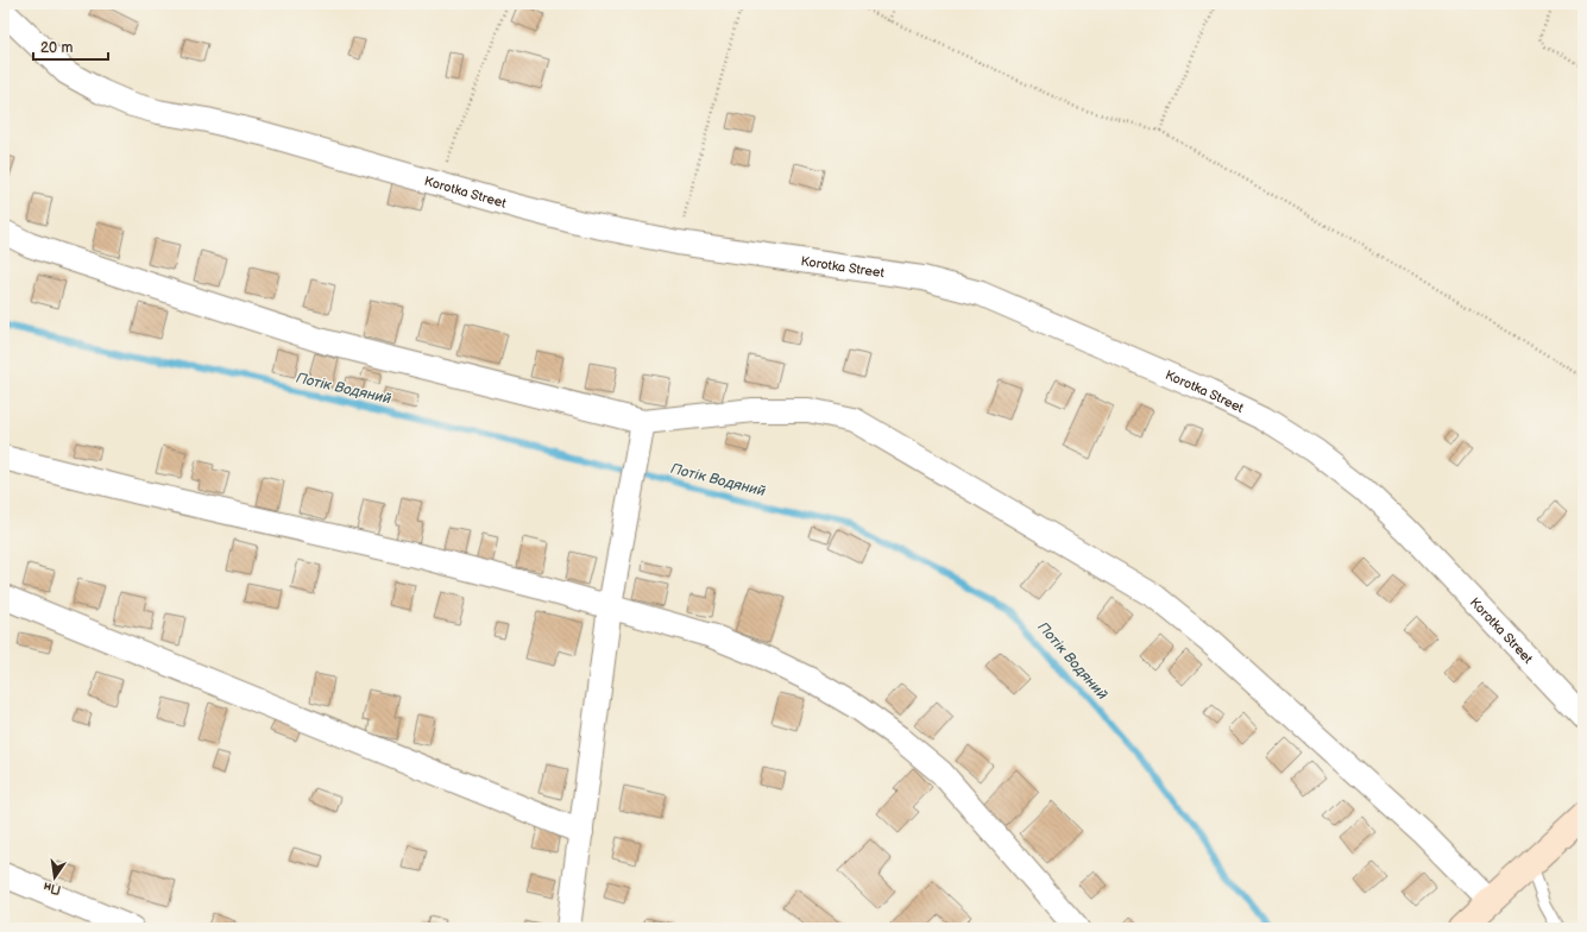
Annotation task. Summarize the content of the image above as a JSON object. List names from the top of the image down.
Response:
{
  "streets": {
    "street": ["Korotka Street"]
  },
  "water": ["Потік Водяний"],
  "scale_bar": "20 m",
  "north": "bottom"
}
